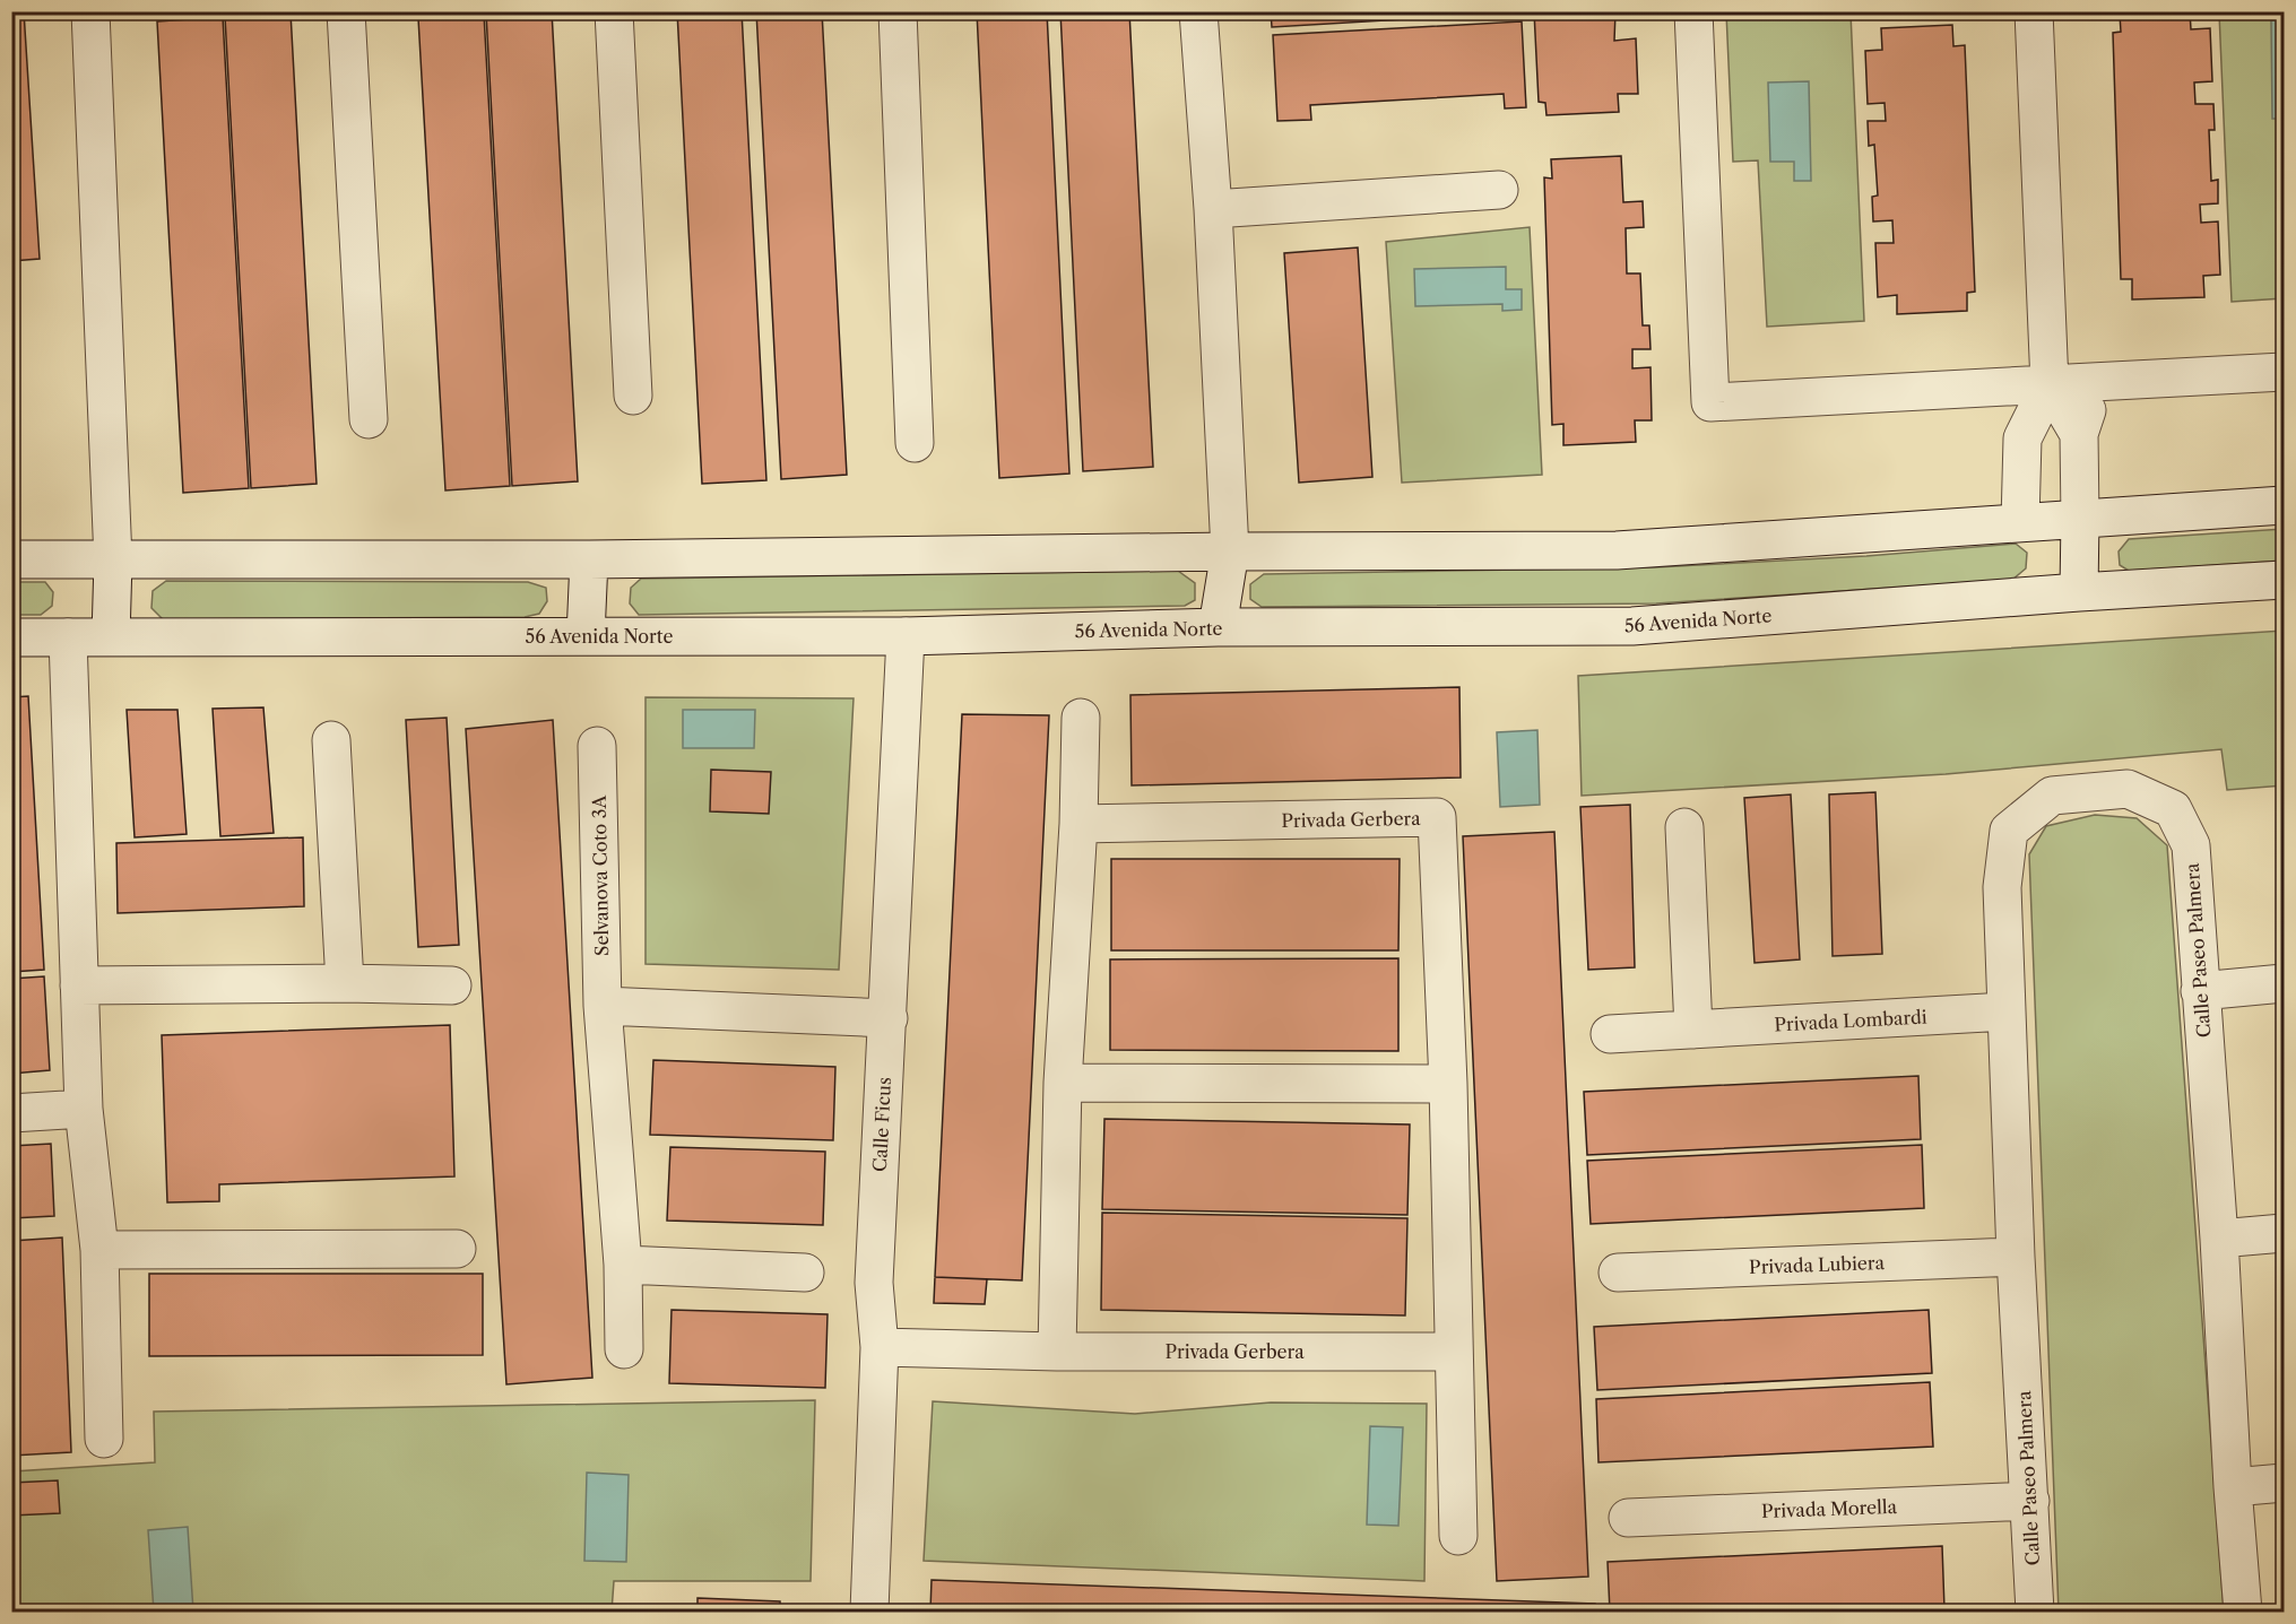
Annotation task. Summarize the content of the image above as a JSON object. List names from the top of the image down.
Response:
{
  "streets": {
    "street": [
      "56 Avenida Norte",
      "Privada Gerbera",
      "Selvanova Coto 3A",
      "Calle Paseo Palmera",
      "Privada Lombardi",
      "Calle Ficus",
      "Privada Lubiera",
      "Privada Morella"
    ]
  },
  "crossings": [
    ["56 Avenida Norte", "Calle Ficus"],
    ["Privada Gerbera", "Calle Ficus"],
    ["Calle Paseo Palmera", "Privada Lombardi"],
    ["Calle Paseo Palmera", "Privada Lubiera"],
    ["Calle Paseo Palmera", "Privada Morella"]
  ]
}
